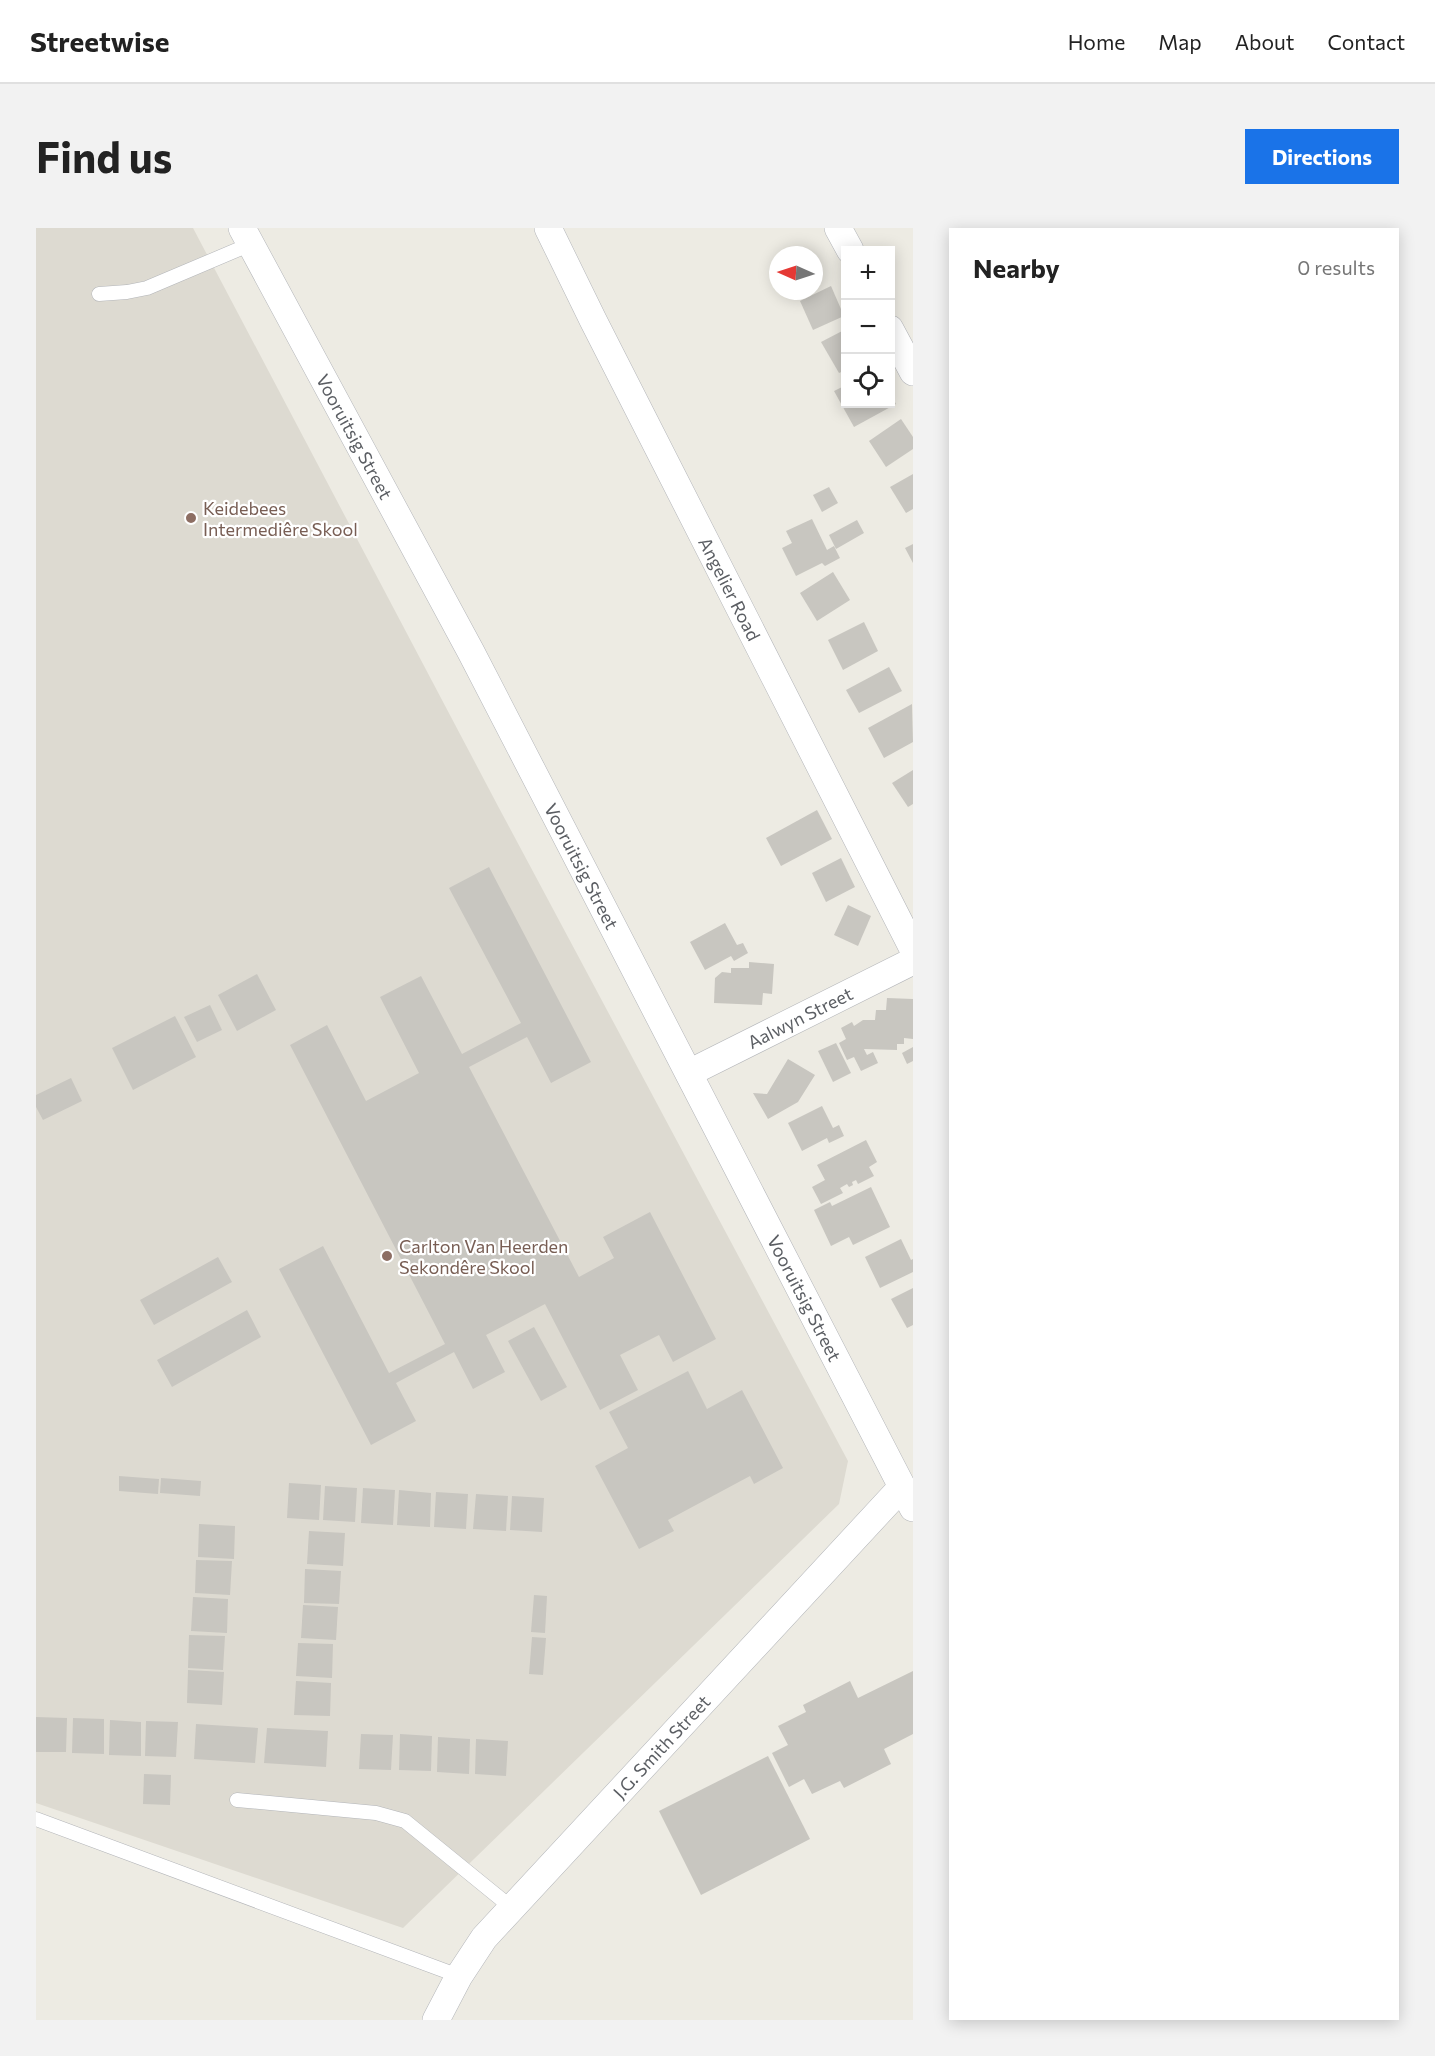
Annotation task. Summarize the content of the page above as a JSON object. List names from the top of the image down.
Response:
{
  "streets": {
    "street": [
      "Vooruitsig Street",
      "Angelier Road",
      "Aalwyn Street",
      "J.G. Smith Street"
    ]
  },
  "crossings": [
    ["Vooruitsig Street", "Aalwyn Street"],
    ["Vooruitsig Street", "J.G. Smith Street"]
  ],
  "places": ["Keidebees Intermediêre Skool", "Carlton Van Heerden Sekondêre Skool"],
  "north": "left",
  "page": {
    "header": "Streetwise",
    "nav": [
      "Home",
      "Map",
      "About",
      "Contact"
    ],
    "buttons": "Directions",
    "title": "Find us",
    "heading": ["Nearby", "0 results"],
    "map_buttons": ["+", "−"]
  }
}
